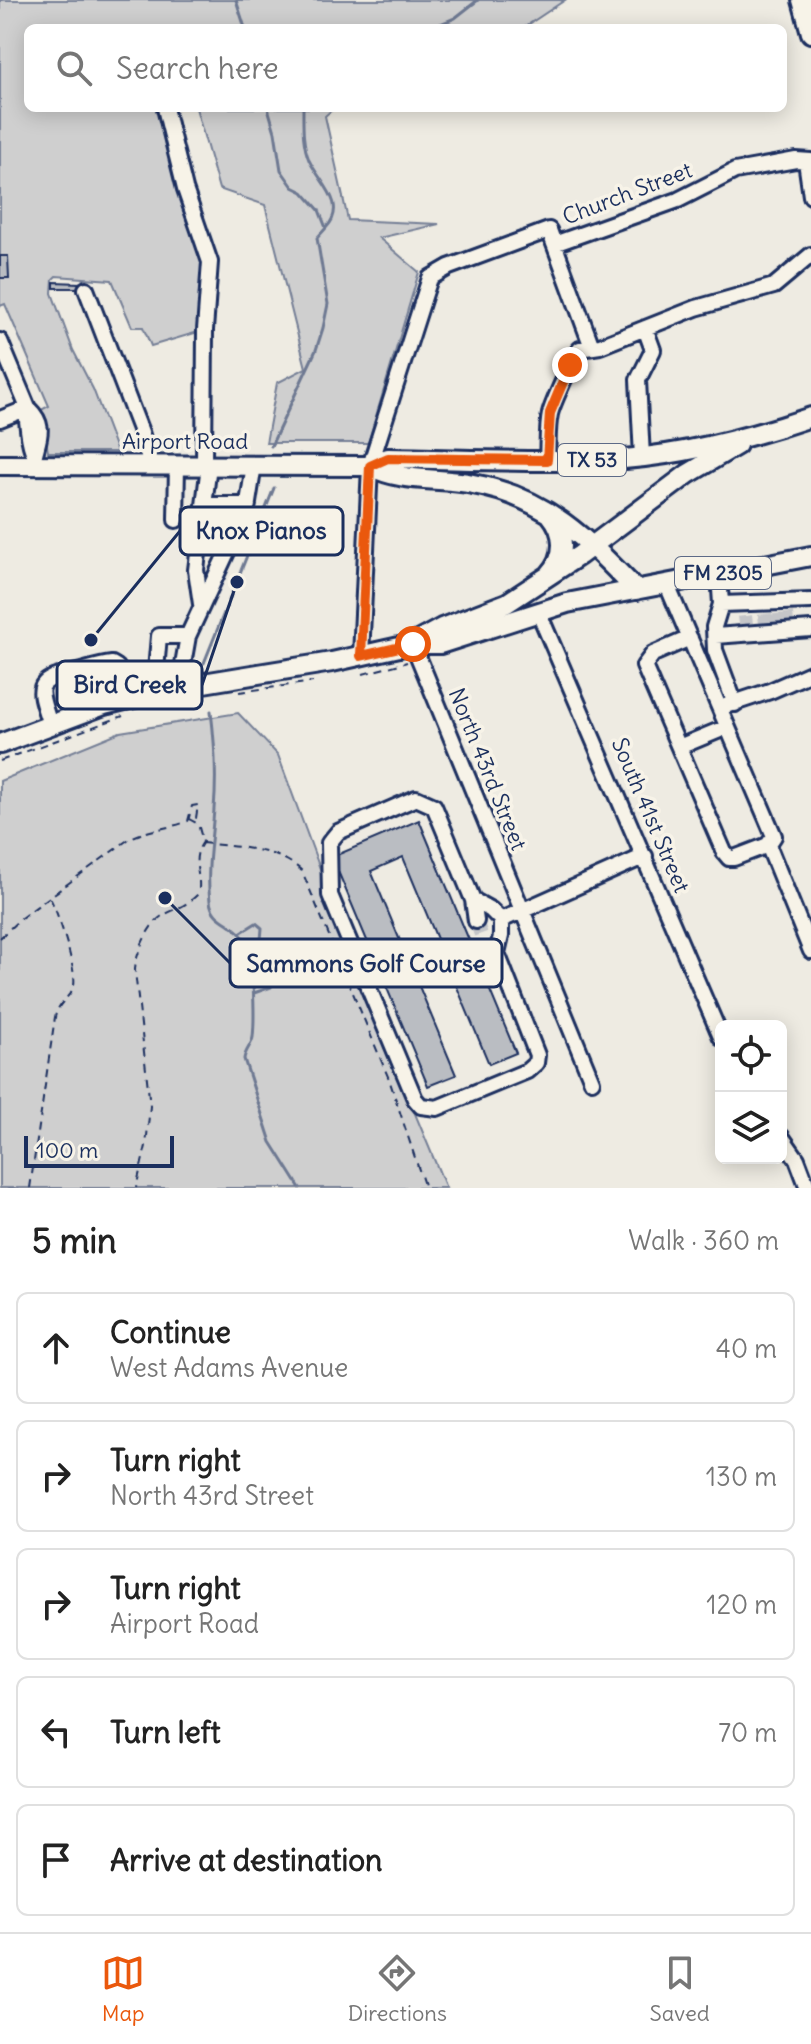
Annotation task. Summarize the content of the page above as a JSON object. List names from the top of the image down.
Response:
{
  "streets": {
    "main road": ["Airport Road", "TX 53", "FM 2305"],
    "street": ["Church Street", "North 43rd Street", "South 41st Street"]
  },
  "crossings": [
    ["Church Street", "Airport Road"],
    ["Airport Road", "FM 2305"],
    ["FM 2305", "North 43rd Street"],
    ["FM 2305", "South 41st Street"]
  ],
  "places": ["Bird Creek", "Knox Pianos", "Sammons Golf Course"],
  "scale_bar": "100 m",
  "page": {
    "search": "Search here",
    "scale": "100 m",
    "heading": ["5 min", "Walk · 360 m"],
    "list": [
      ["Continue", "West Adams Avenue", "40 m"],
      ["Turn right", "North 43rd Street", "130 m"],
      ["Turn right", "Airport Road", "120 m"],
      ["Turn left", "70 m"],
      "Arrive at destination"
    ],
    "nav": ["Map", "Directions", "Saved"]
  }
}
